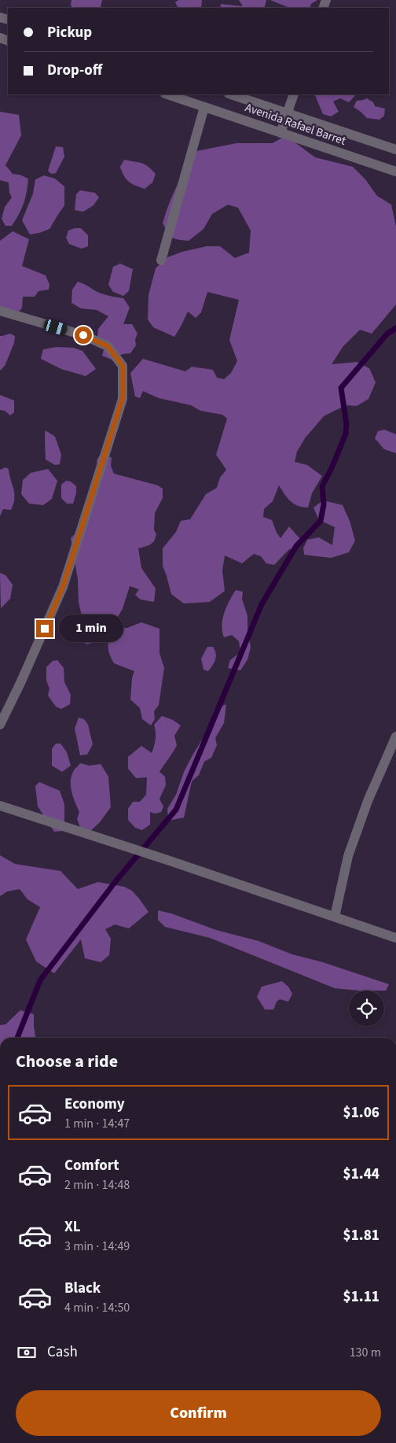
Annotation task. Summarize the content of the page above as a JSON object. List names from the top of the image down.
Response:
{
  "streets": {
    "street": ["Avenida Rafael Barret"]
  },
  "page": {
    "banner": ["Pickup", "Drop-off"],
    "bubble": "1 min",
    "heading": "Choose a ride",
    "list": [
      {
        "name": "Economy",
        "note": "1 min · 14:47",
        "value": "$1.06"
      },
      {
        "name": "Comfort",
        "note": "2 min · 14:48",
        "value": "$1.44"
      },
      {
        "name": "XL",
        "note": "3 min · 14:49",
        "value": "$1.81"
      },
      {
        "name": "Black",
        "note": "4 min · 14:50",
        "value": "$1.11"
      }
    ],
    "pay": ["Cash", "130 m"],
    "buttons": "Confirm"
  }
}
